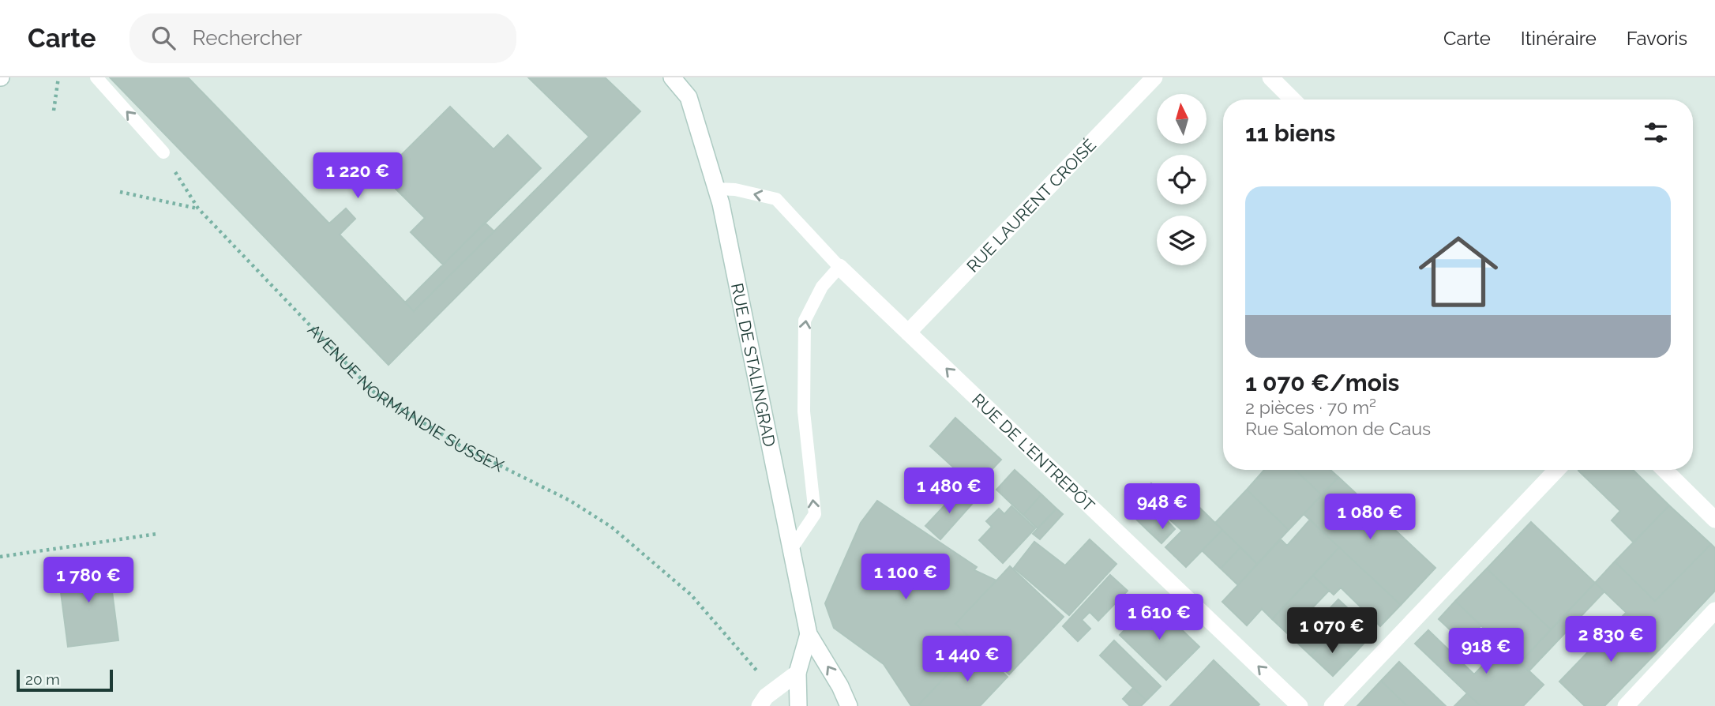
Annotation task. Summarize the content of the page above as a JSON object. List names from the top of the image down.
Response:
{
  "streets": {
    "street": ["RUE LAURENT CROISÉ", "RUE DE STALINGRAD", "RUE DE L'ENTREPÔT"],
    "path": ["AVENUE NORMANDIE SUSSEX"]
  },
  "crossings": [
    ["RUE LAURENT CROISÉ", "RUE DE L'ENTREPÔT"]
  ],
  "one_way": ["RUE DE L'ENTREPÔT"],
  "scale_bar": "20 m",
  "north": "top",
  "page": {
    "header": "Carte",
    "search": "Rechercher",
    "nav": ["Carte", "Itinéraire", "Favoris"],
    "heading": "11 biens",
    "price": [
      "1 220 €",
      "1 480 €",
      "948 €",
      "1 080 €",
      "1 100 €",
      "1 780 €",
      "1 610 €",
      "1 070 €",
      "2 830 €",
      "918 €",
      "1 440 €"
    ],
    "list": [
      {
        "name": "1 070 €/mois",
        "note": "2 pièces · 70 m² · Rue Salomon de Caus"
      }
    ],
    "scale": "20 m"
  }
}
